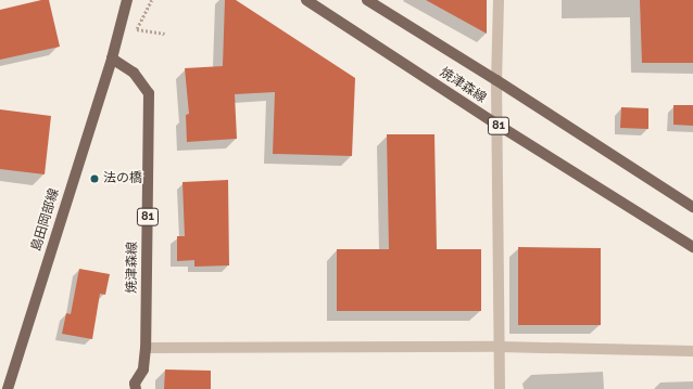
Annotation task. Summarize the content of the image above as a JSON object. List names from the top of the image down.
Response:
{
  "streets": {
    "main road": ["焼津森線", "81", "島田岡部線"]
  },
  "crossings": [
    ["焼津森線", "島田岡部線"]
  ],
  "places": ["法の橋"]
}
